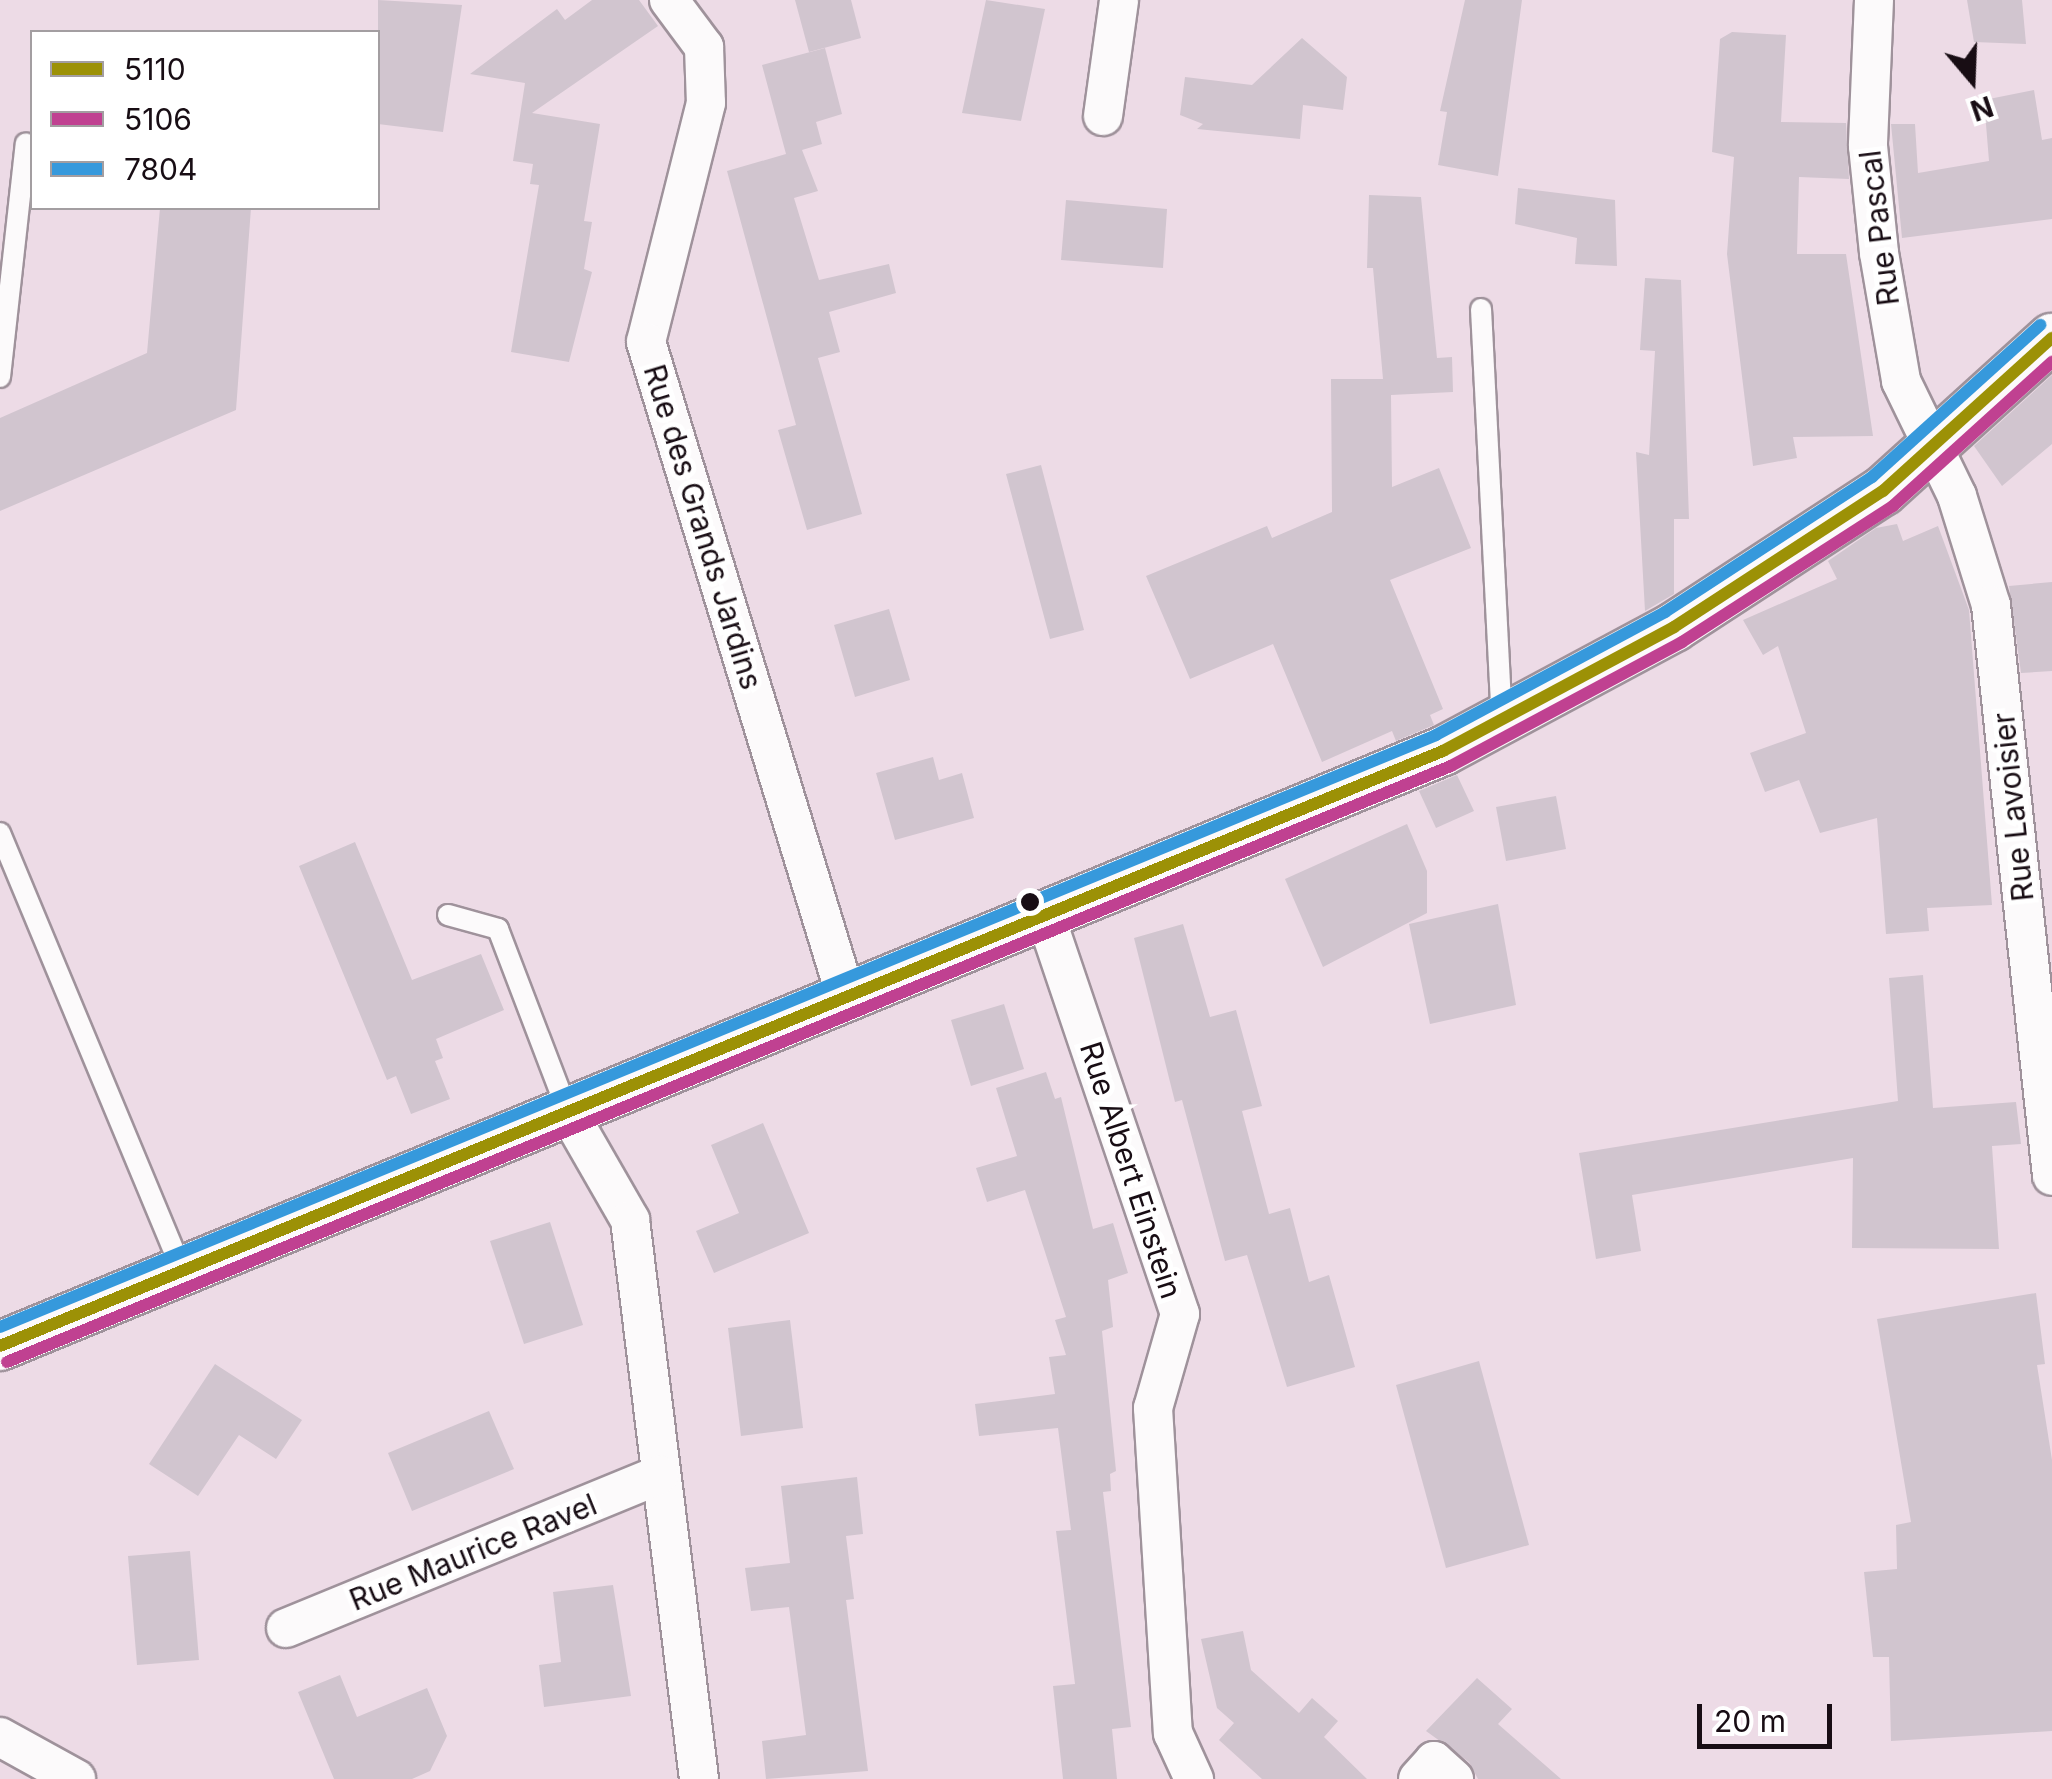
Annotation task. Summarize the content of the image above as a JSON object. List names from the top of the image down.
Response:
{
  "streets": {
    "street": [
      "Rue Pascal",
      "Rue des Grands Jardins",
      "Rue Lavoisier",
      "Rue Albert Einstein",
      "Rue Maurice Ravel"
    ]
  },
  "crossings": [
    ["Rue Pascal", "Rue Lavoisier"]
  ],
  "lines": ["transit line 7804", "transit line 5110", "transit line 5106"],
  "legend": ["5110", "5106", "7804"],
  "scale_bar": "20 m",
  "north": "bottom"
}
